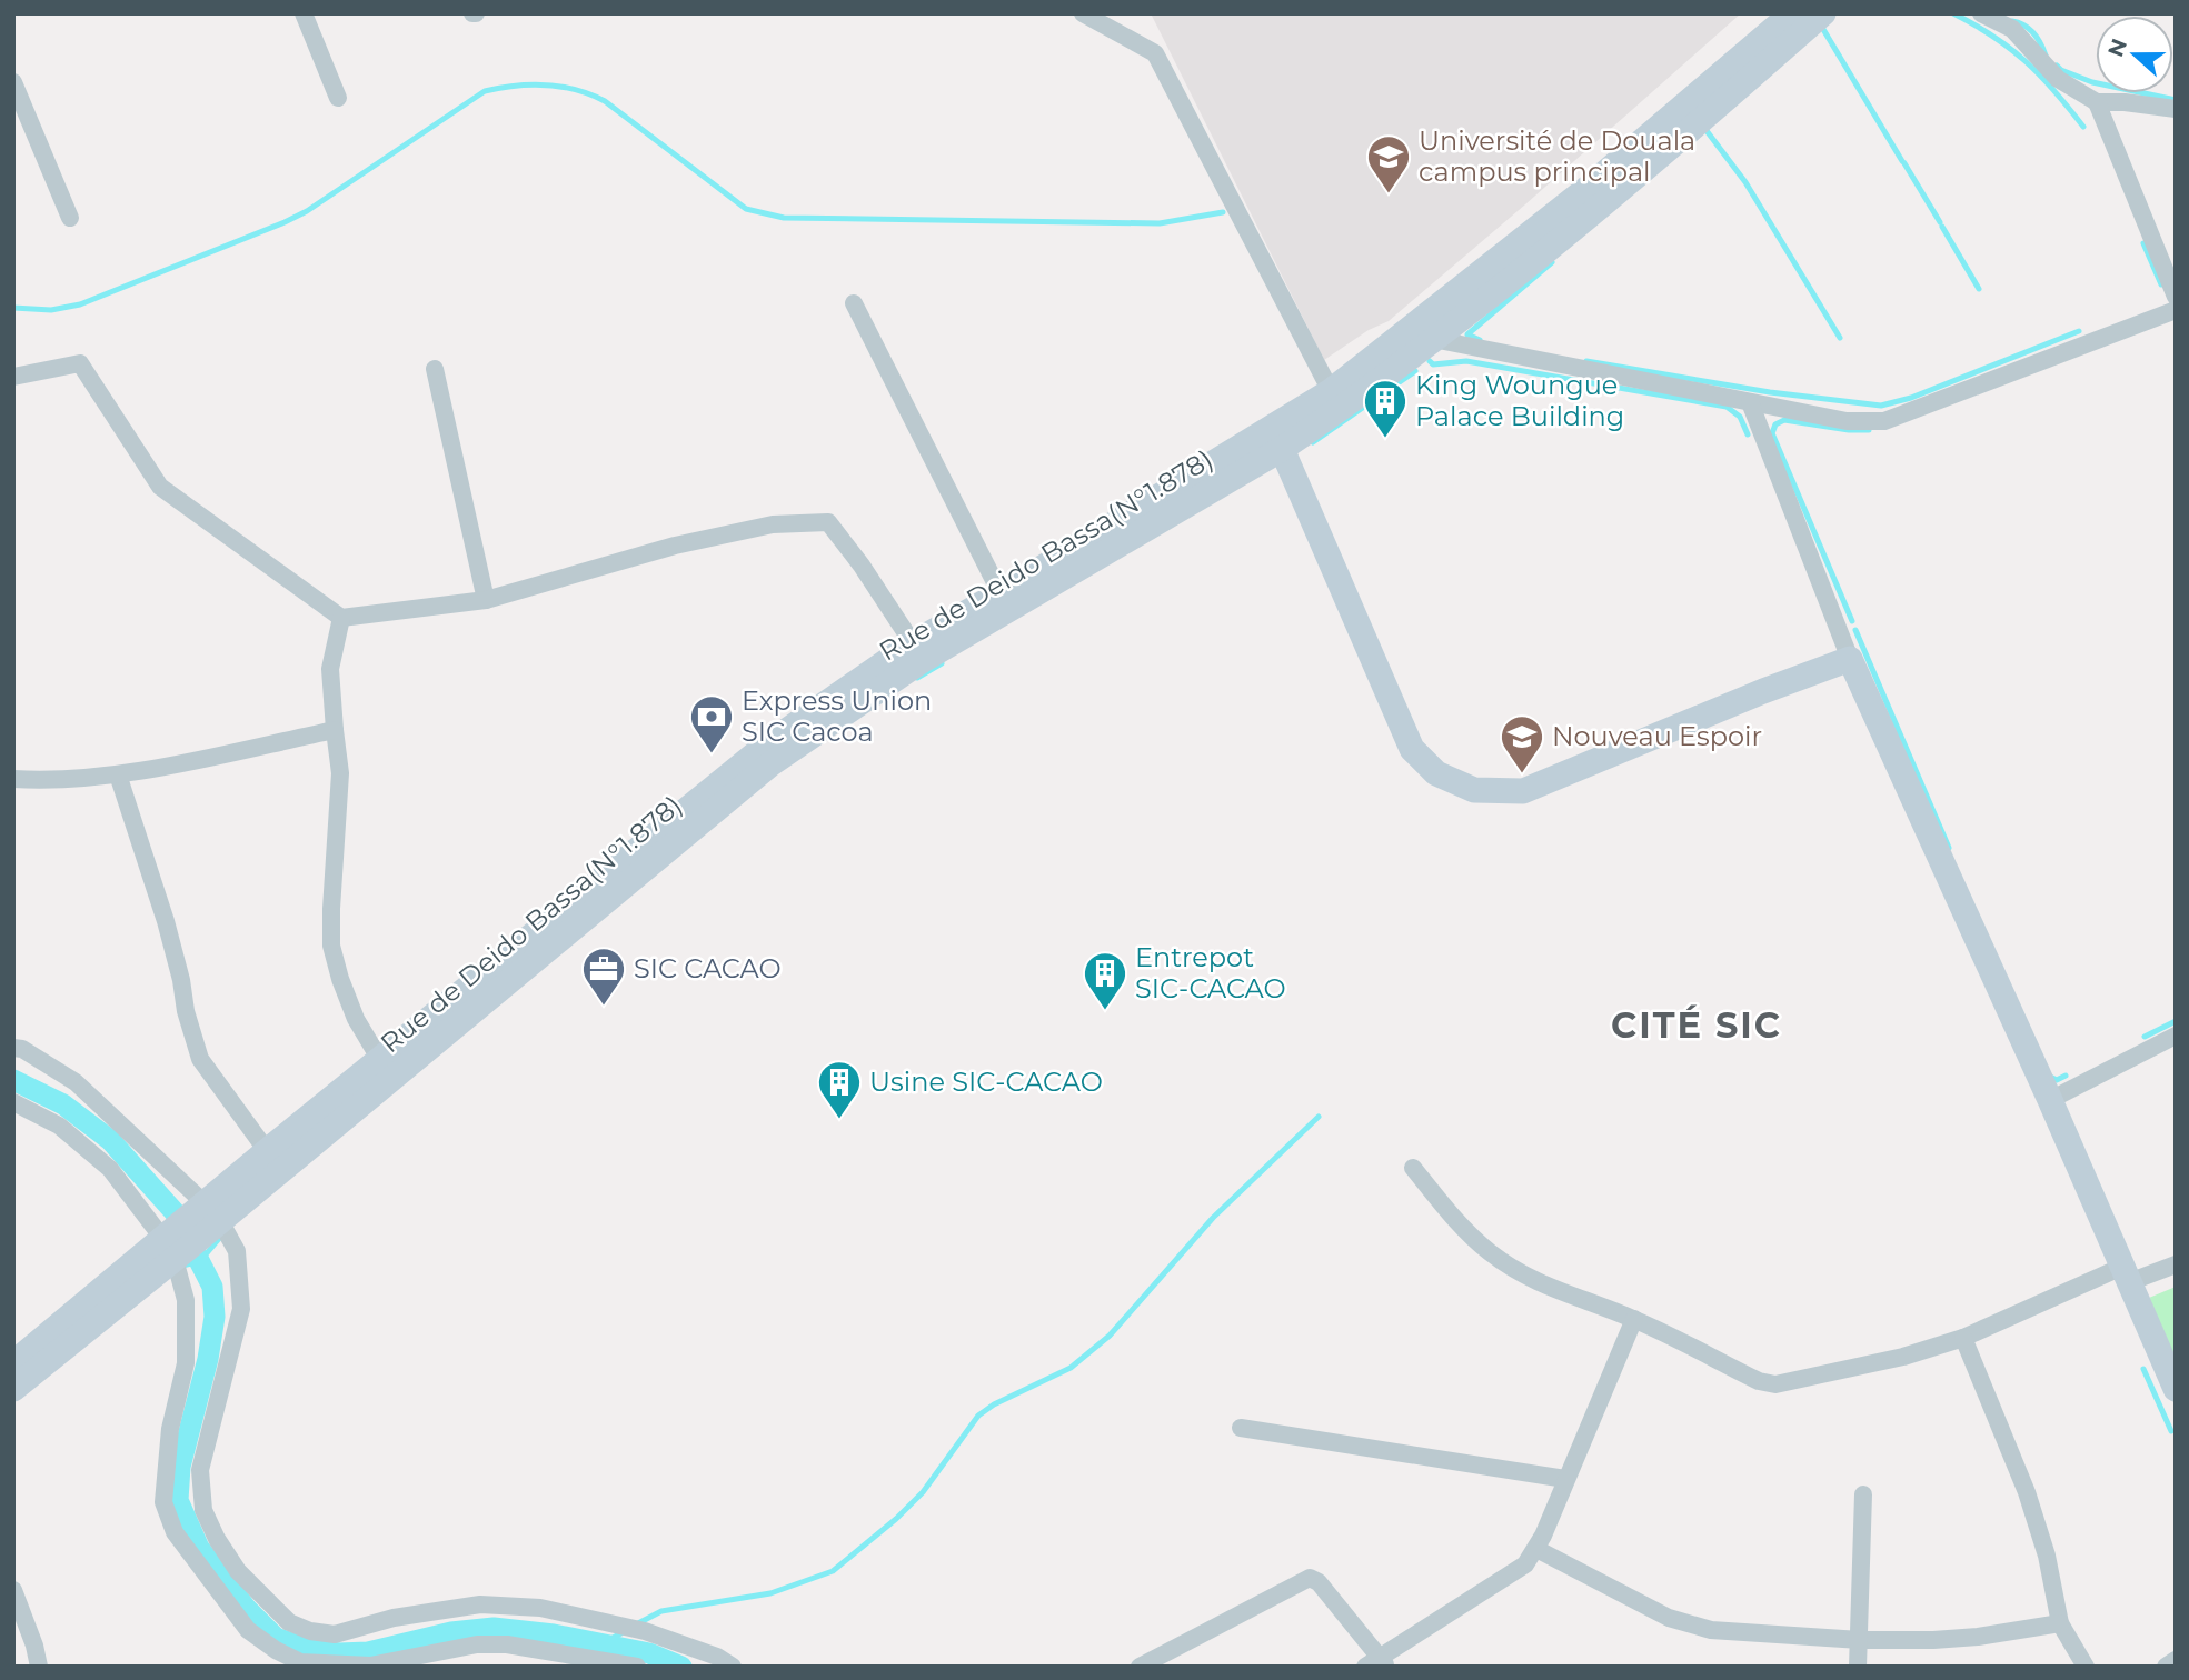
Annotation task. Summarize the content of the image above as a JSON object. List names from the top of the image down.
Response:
{
  "streets": {
    "main road": ["Rue de Deido Bassa(N°1.878)"]
  },
  "districts": ["CITÉ SIC"],
  "places": {
    "school or university": ["Université de Douala campus principal", "Nouveau Espoir"],
    "building": ["King Woungue Palace Building", "Entrepot SIC-CACAO", "Usine SIC-CACAO"],
    "bank": ["Express Union SIC Cacoa"],
    "office": ["SIC CACAO"]
  },
  "north": "left"
}
